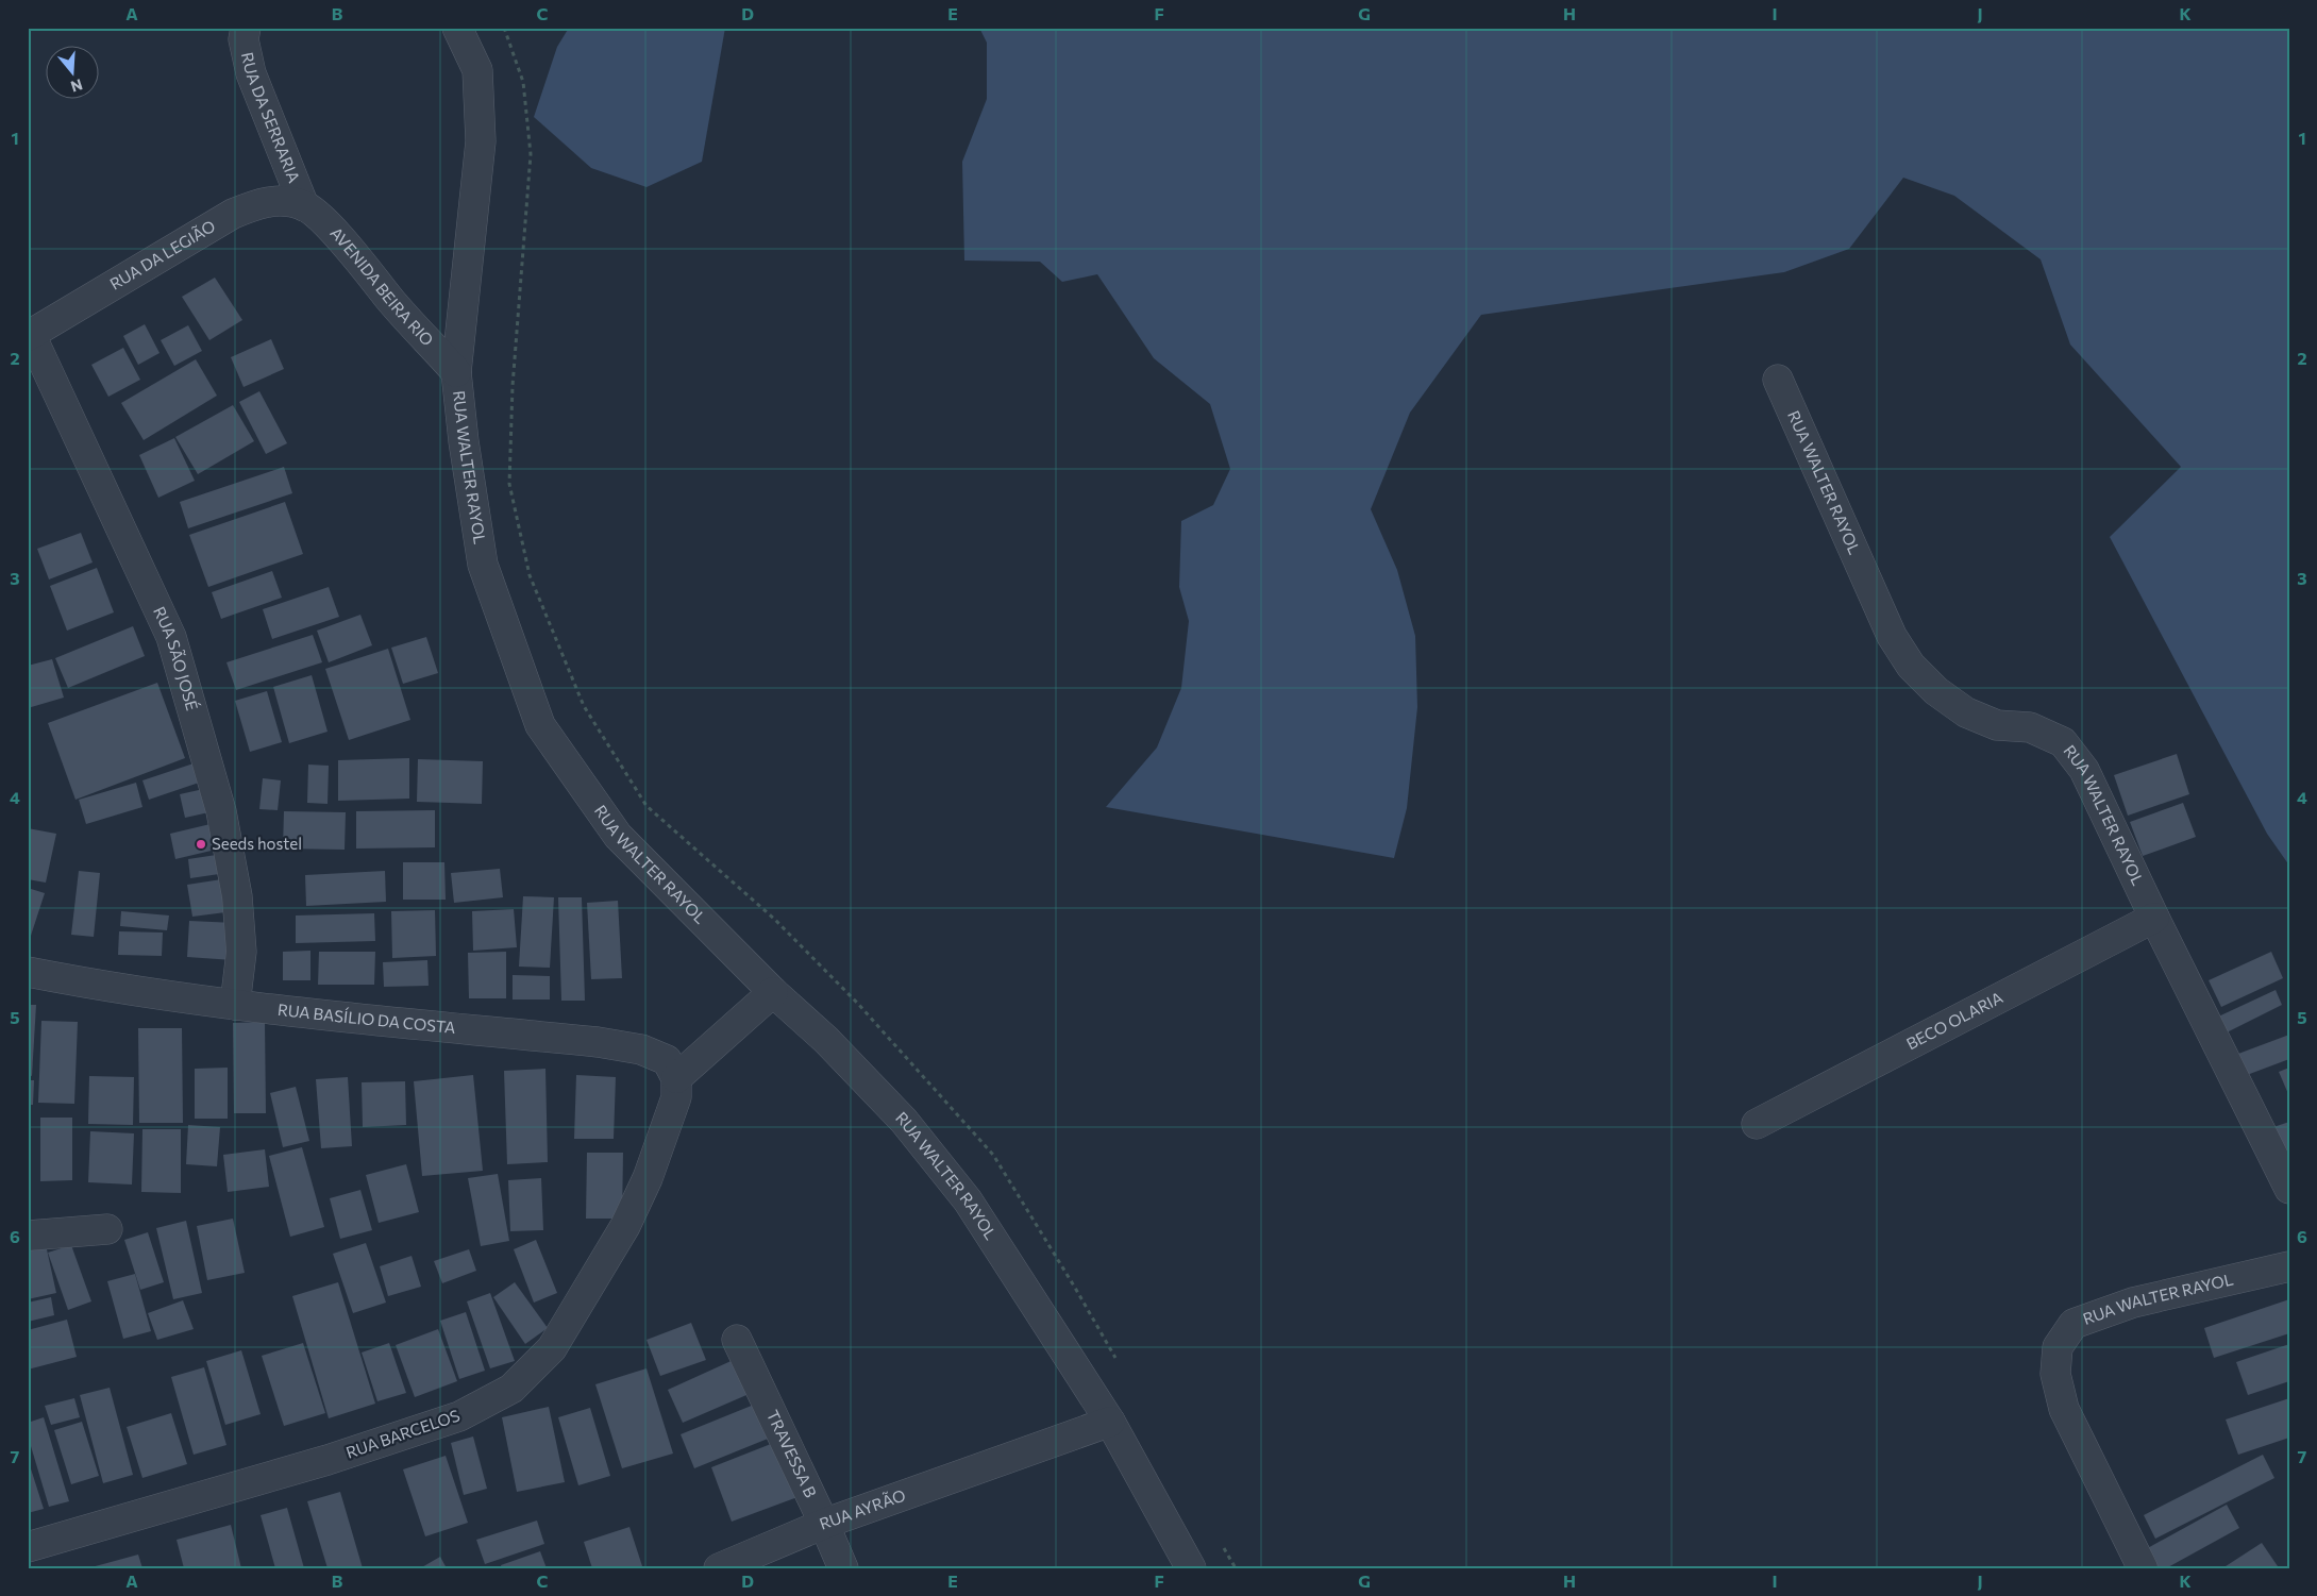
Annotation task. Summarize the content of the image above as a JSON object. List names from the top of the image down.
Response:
{
  "streets": {
    "street": [
      "RUA DA SERRARIA",
      "RUA DA LEGIÃO",
      "AVENIDA BEIRA RIO",
      "RUA WALTER RAYOL",
      "RUA SÃO JOSÉ",
      "RUA BASÍLIO DA COSTA",
      "BECO OLARIA",
      "RUA BARCELOS",
      "TRAVESSA B",
      "RUA AYRÃO"
    ]
  },
  "crossings": [
    ["RUA DA SERRARIA", "RUA DA LEGIÃO"],
    ["RUA DA SERRARIA", "AVENIDA BEIRA RIO"],
    ["RUA DA LEGIÃO", "AVENIDA BEIRA RIO"],
    ["RUA DA LEGIÃO", "RUA SÃO JOSÉ"],
    ["AVENIDA BEIRA RIO", "RUA WALTER RAYOL"],
    ["RUA WALTER RAYOL", "BECO OLARIA"],
    ["RUA WALTER RAYOL", "RUA AYRÃO"],
    ["RUA SÃO JOSÉ", "RUA BASÍLIO DA COSTA"],
    ["RUA BASÍLIO DA COSTA", "RUA BARCELOS"],
    ["TRAVESSA B", "RUA AYRÃO"]
  ],
  "places": ["Seeds hostel"],
  "north": "bottom",
  "grid": {
    "columns": [
      "A",
      "B",
      "C",
      "D",
      "E",
      "F",
      "G",
      "H",
      "I",
      "J",
      "K"
    ],
    "rows": [
      "1",
      "2",
      "3",
      "4",
      "5",
      "6",
      "7"
    ]
  }
}
